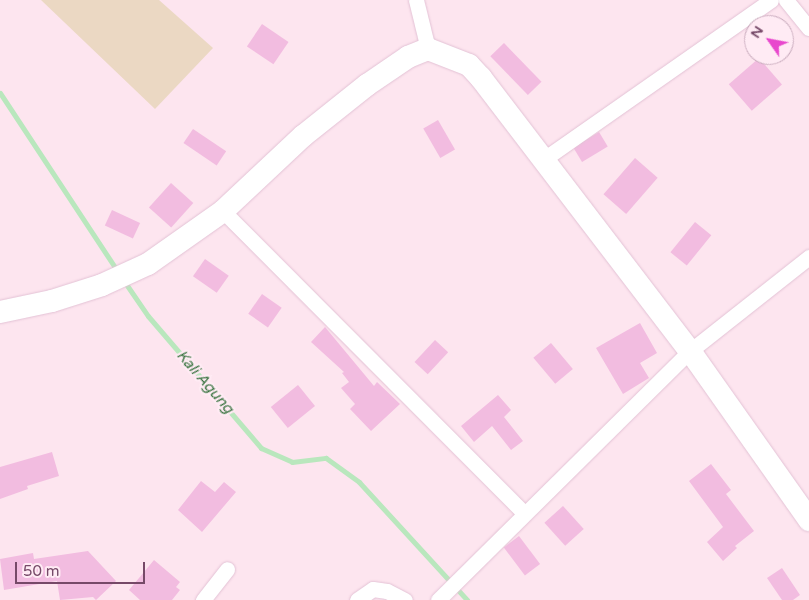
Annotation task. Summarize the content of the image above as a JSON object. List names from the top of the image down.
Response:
{
  "water": ["Kali Agung"],
  "scale_bar": "50 m",
  "north": "top left"
}
